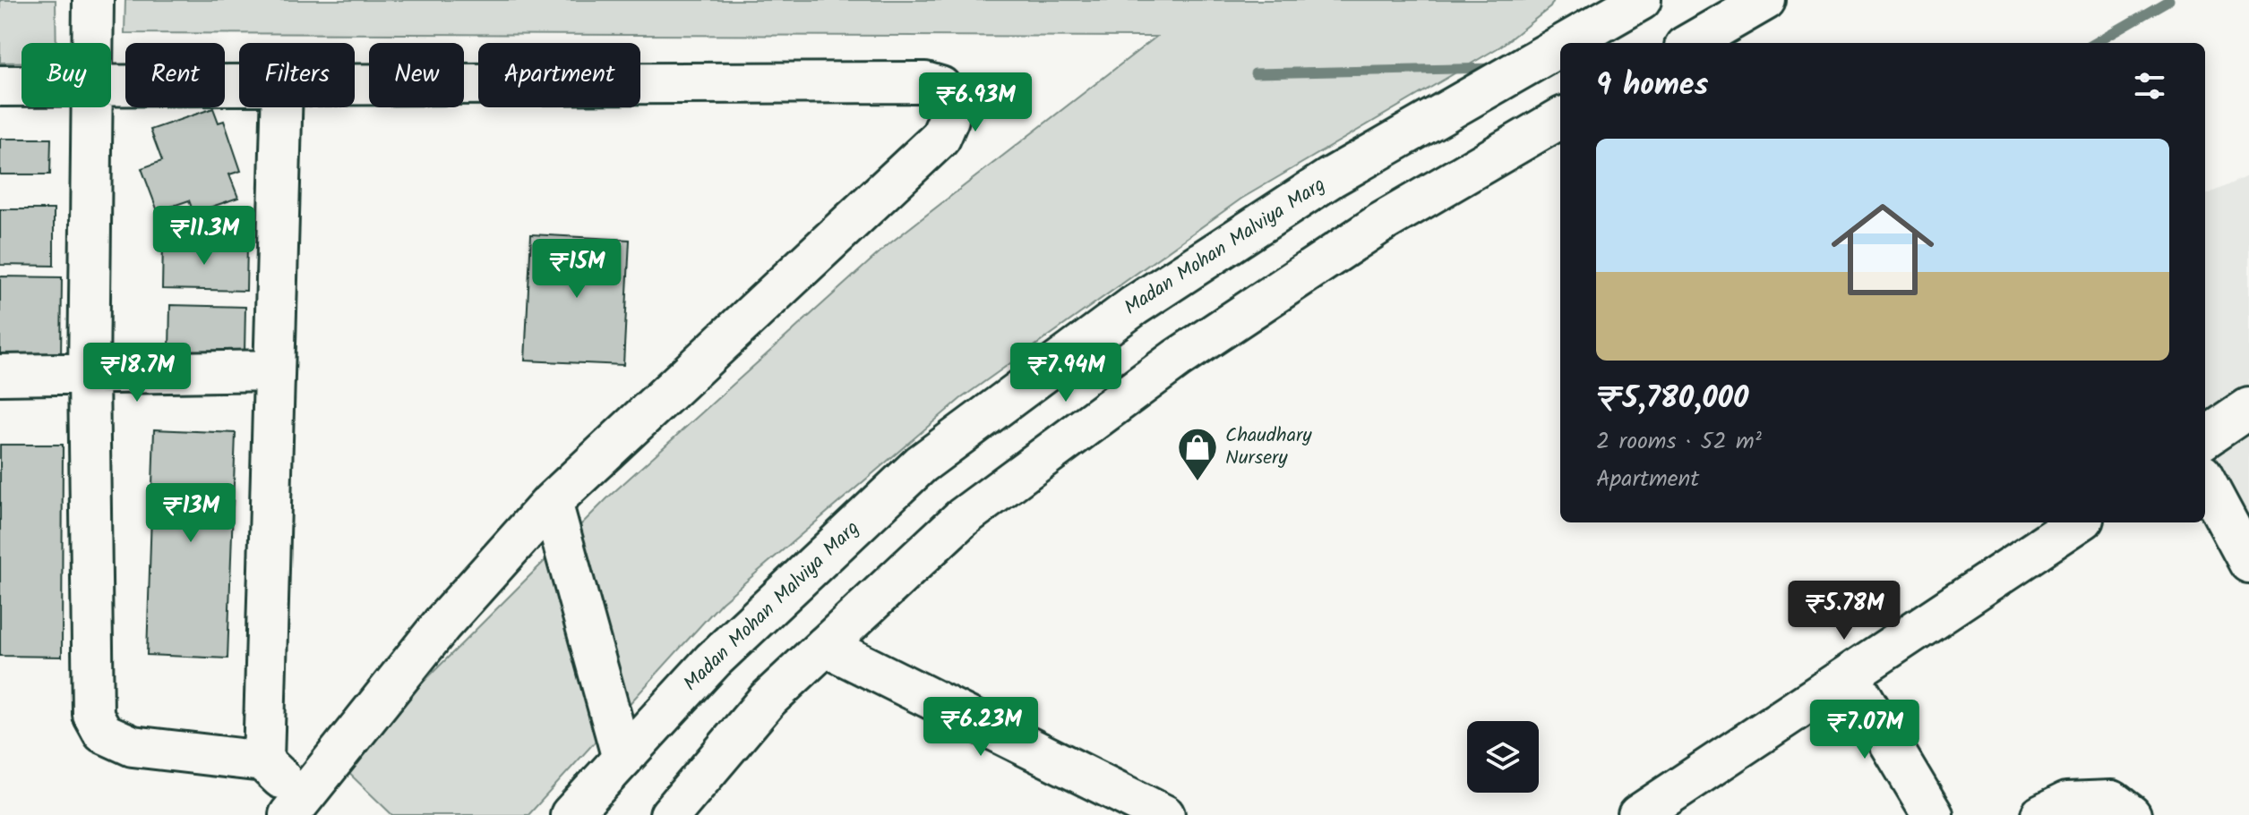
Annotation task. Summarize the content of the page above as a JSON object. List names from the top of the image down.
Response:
{
  "streets": {
    "street": ["Madan Mohan Malviya Marg"]
  },
  "places": {
    "shop": ["Chaudhary Nursery"]
  },
  "page": {
    "chip": [
      "Buy",
      "Rent",
      "Filters",
      "New",
      "Apartment"
    ],
    "heading": "9 homes",
    "price": [
      "₹6.93M",
      "₹11.3M",
      "₹15M",
      "₹18.7M",
      "₹7.94M",
      "₹13M",
      "₹5.78M",
      "₹6.23M",
      "₹7.07M"
    ],
    "list": [
      {
        "name": "₹5,780,000",
        "note": "2 rooms · 52 m² · Apartment"
      }
    ]
  }
}
